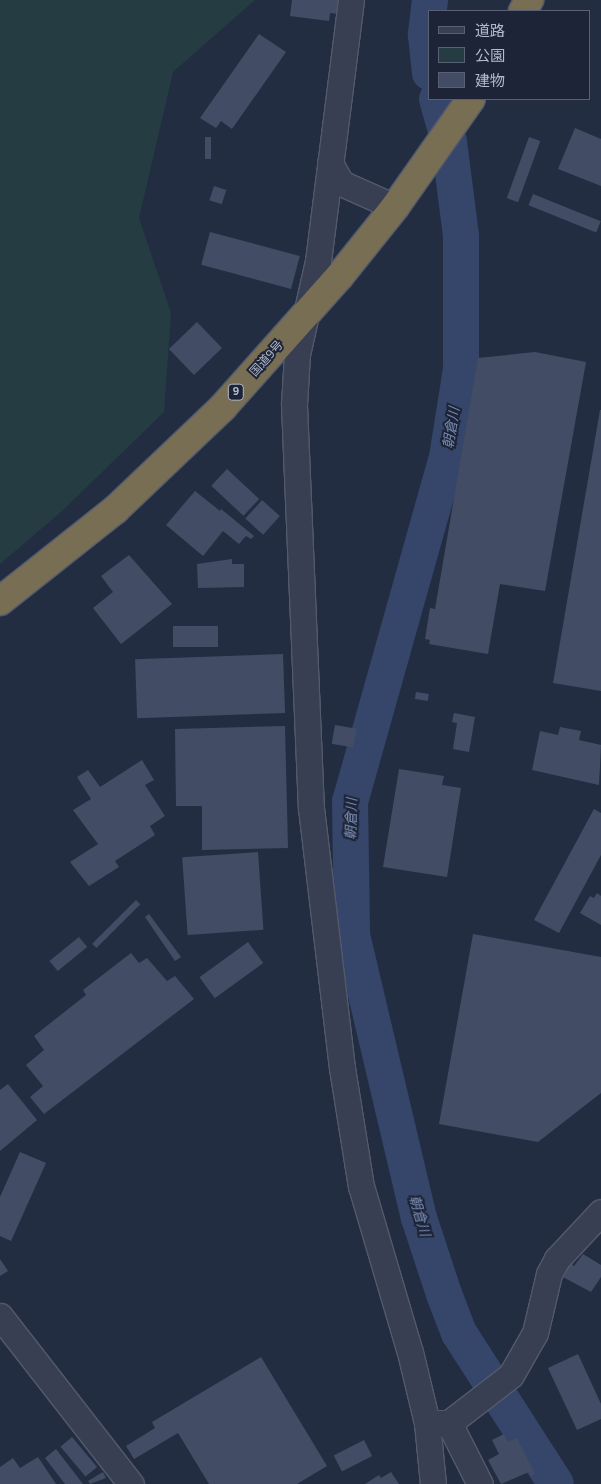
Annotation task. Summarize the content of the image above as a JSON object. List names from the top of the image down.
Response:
{
  "streets": {
    "highway": ["国道9号", "9"]
  },
  "water": ["朝倉川"],
  "legend": ["道路", "公園", "建物"]
}
